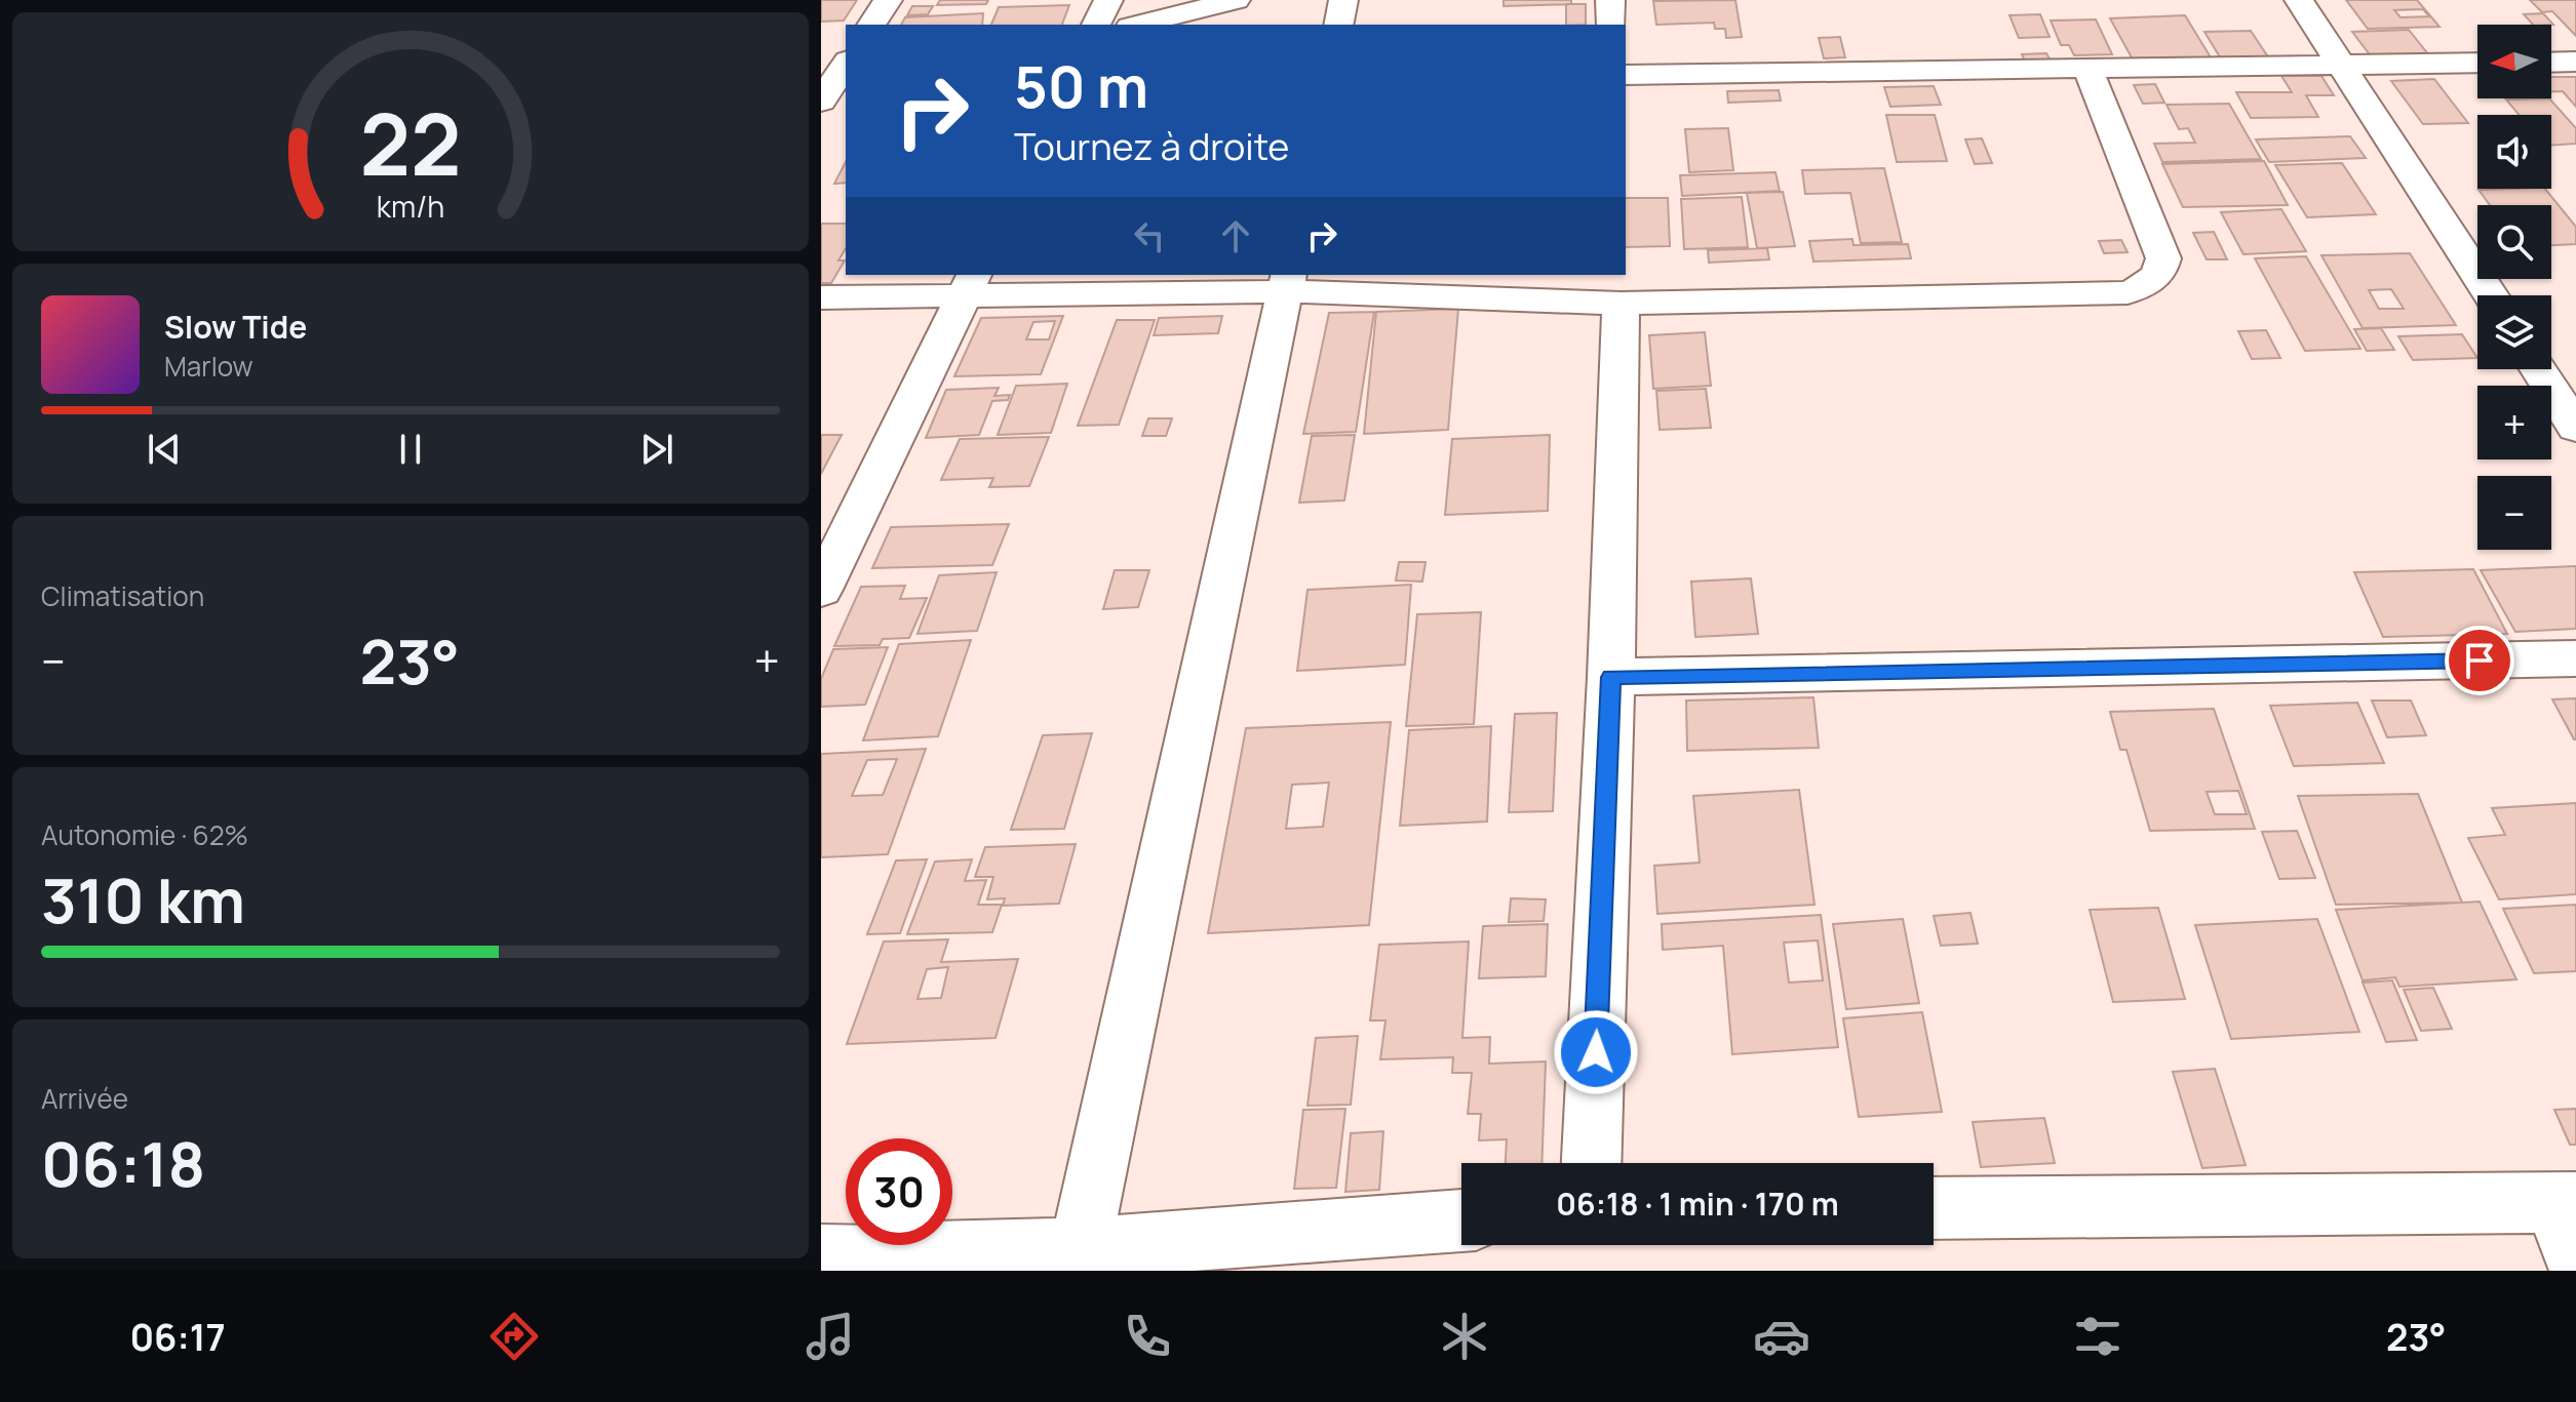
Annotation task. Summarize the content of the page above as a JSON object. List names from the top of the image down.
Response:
{
  "north": "left",
  "page": {
    "map_buttons": ["+", "−"],
    "turn": ["50 m", "Tournez à droite"],
    "song": ["Slow Tide", "Marlow"],
    "tile": [
      "Climatisation",
      ["Autonomie · 62%", "310 km"],
      ["Arrivée", "06:18"]
    ],
    "heat": ["−", "23°", "+"],
    "limit": "30",
    "trip": "06:18 · 1 min · 170 m",
    "tabs": ["06:17", "23°"],
    "gauge": ["22", "km/h"]
  }
}
